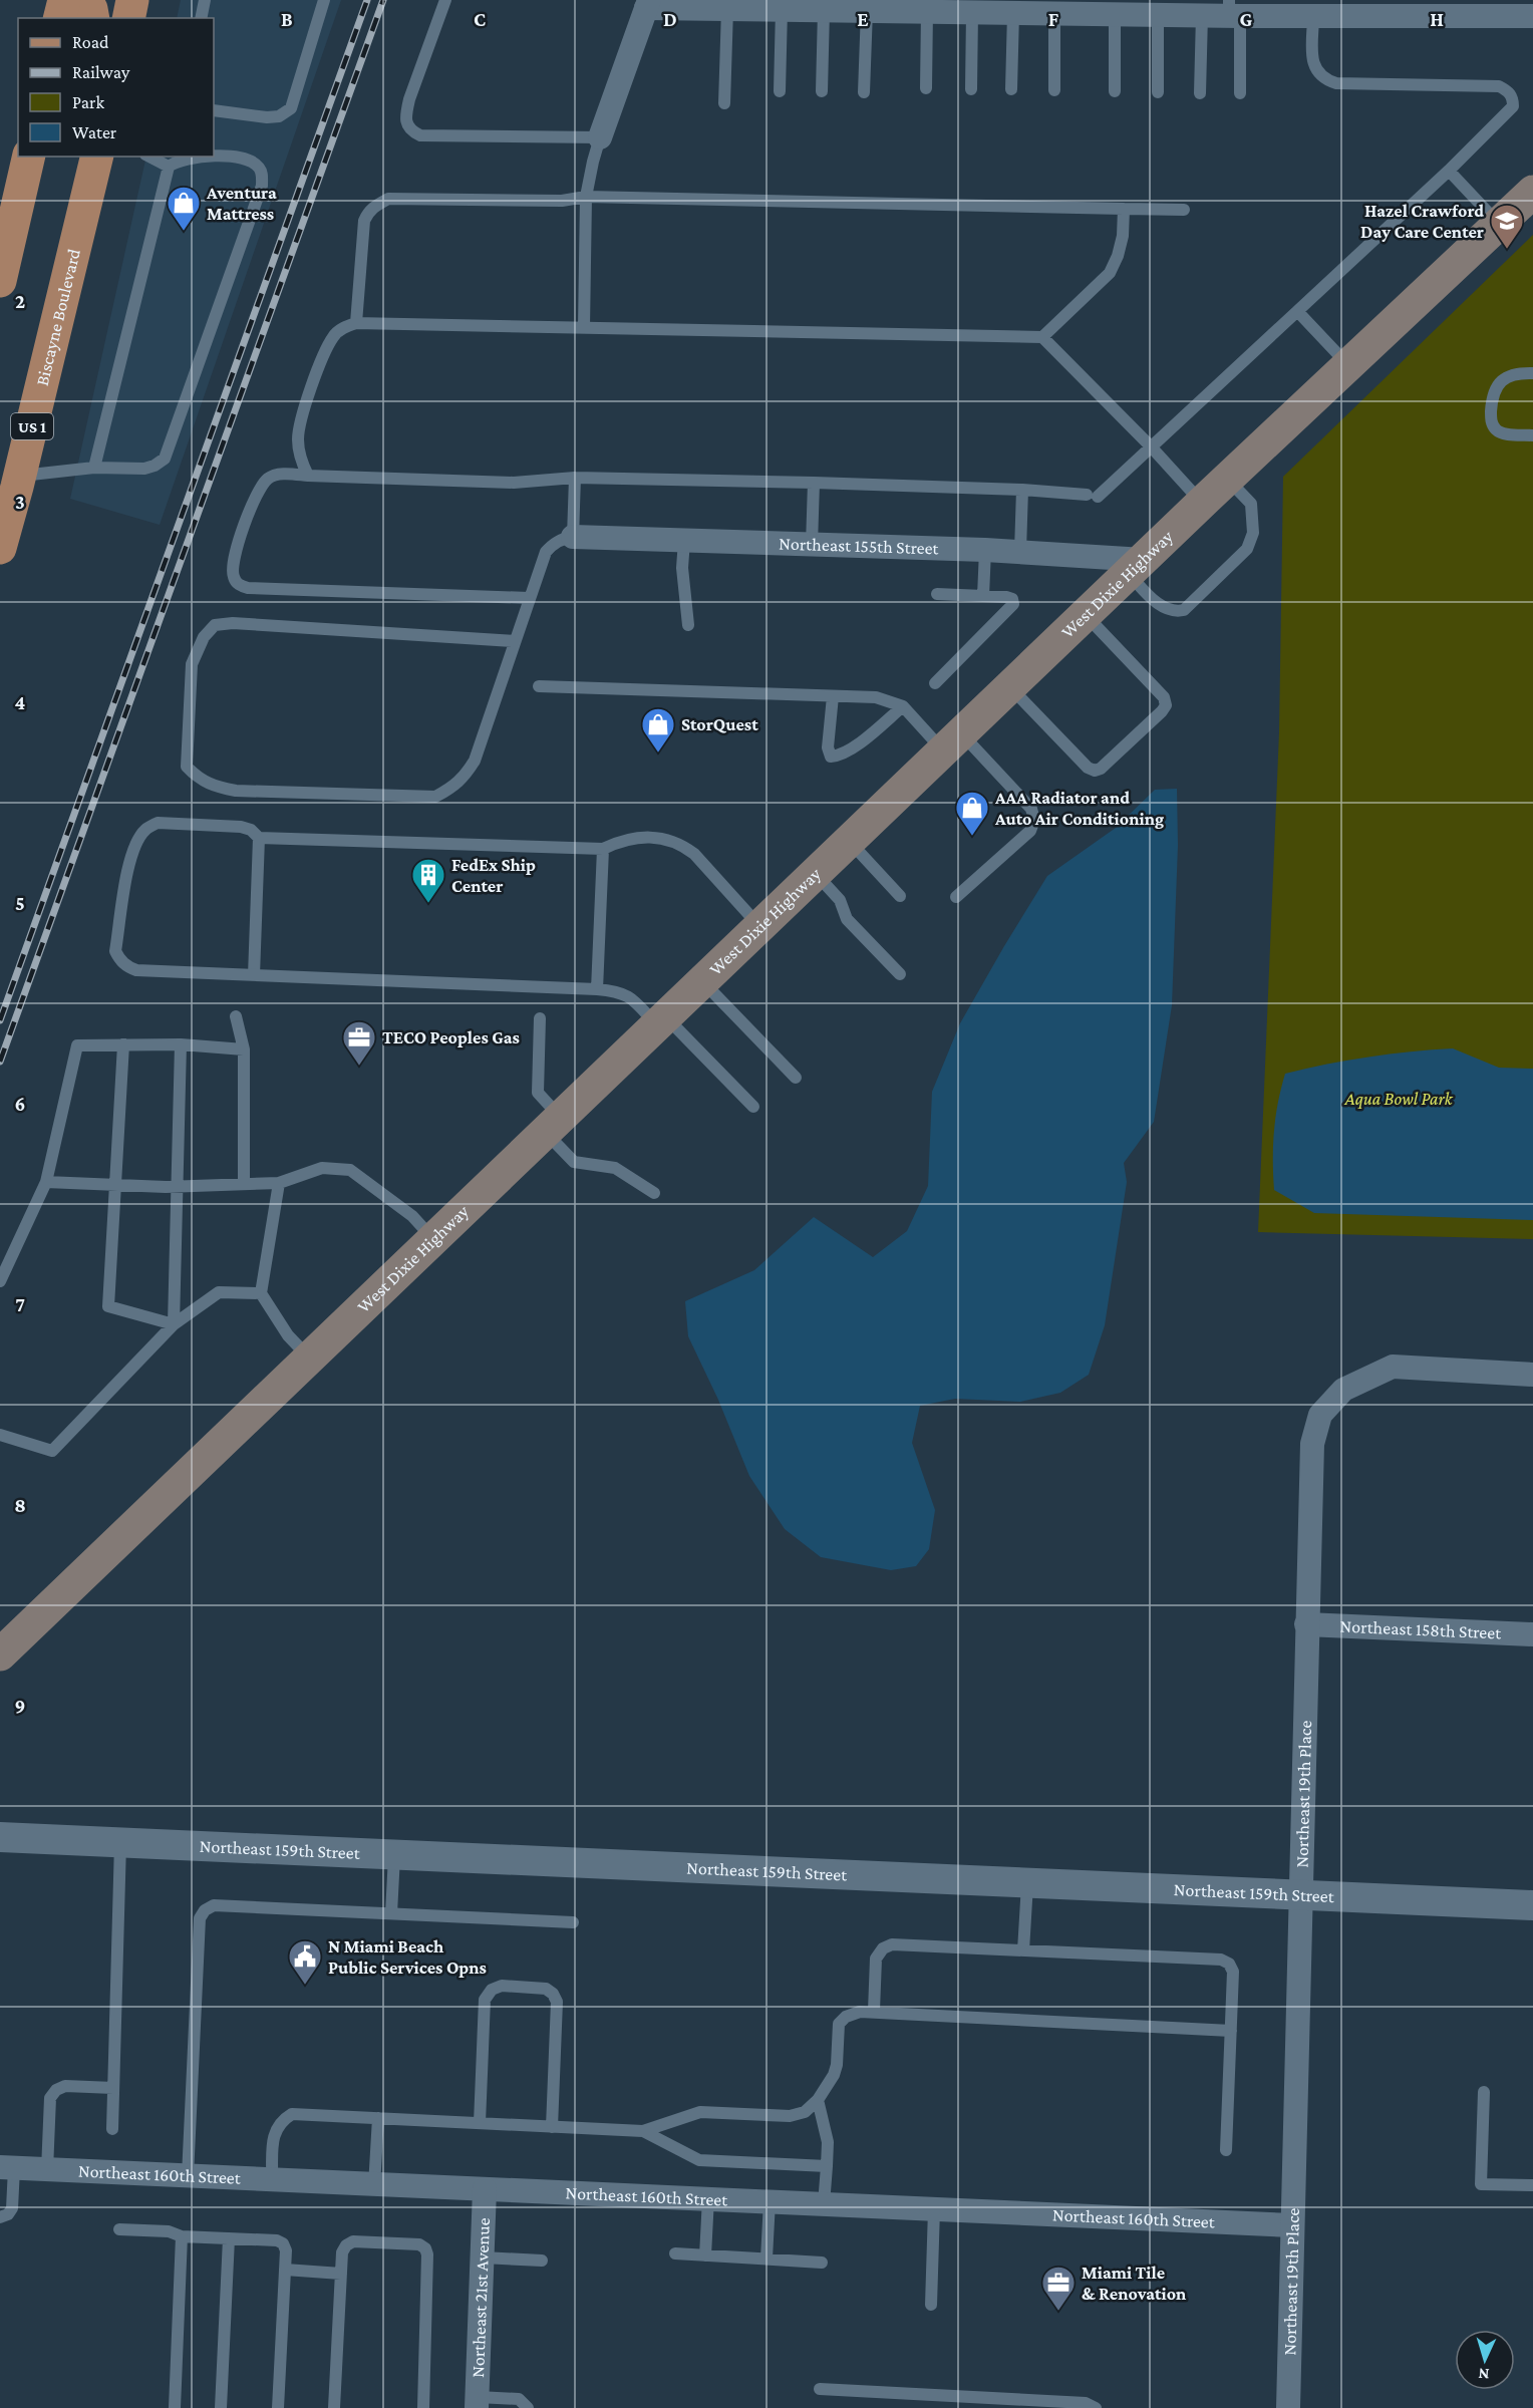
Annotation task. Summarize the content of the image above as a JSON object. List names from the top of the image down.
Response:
{
  "streets": {
    "main road": ["Biscayne Boulevard", "US 1", "West Dixie Highway"],
    "street": [
      "Northeast 155th Street",
      "Northeast 158th Street",
      "Northeast 19th Place",
      "Northeast 159th Street",
      "Northeast 160th Street",
      "Northeast 21st Avenue"
    ]
  },
  "crossings": [
    ["Northeast 155th Street", "West Dixie Highway"],
    ["Northeast 158th Street", "Northeast 19th Place"],
    ["Northeast 19th Place", "Northeast 159th Street"],
    ["Northeast 19th Place", "Northeast 160th Street"],
    ["Northeast 160th Street", "Northeast 21st Avenue"]
  ],
  "parks": ["Aqua Bowl Park"],
  "places": {
    "shop": ["Aventura Mattress", "StorQuest", "AAA Radiator and Auto Air Conditioning"],
    "school or university": ["Hazel Crawford Day Care Center"],
    "building": ["FedEx Ship Center"],
    "office": ["TECO Peoples Gas", "Miami Tile & Renovation"],
    "public building": ["N Miami Beach Public Services Opns"]
  },
  "legend": [
    "Road",
    "Railway",
    "Park",
    "Water"
  ],
  "north": "bottom",
  "grid": {
    "columns": [
      "B",
      "C",
      "D",
      "E",
      "F",
      "G",
      "H"
    ],
    "rows": [
      "2",
      "3",
      "4",
      "5",
      "6",
      "7",
      "8",
      "9"
    ]
  }
}
